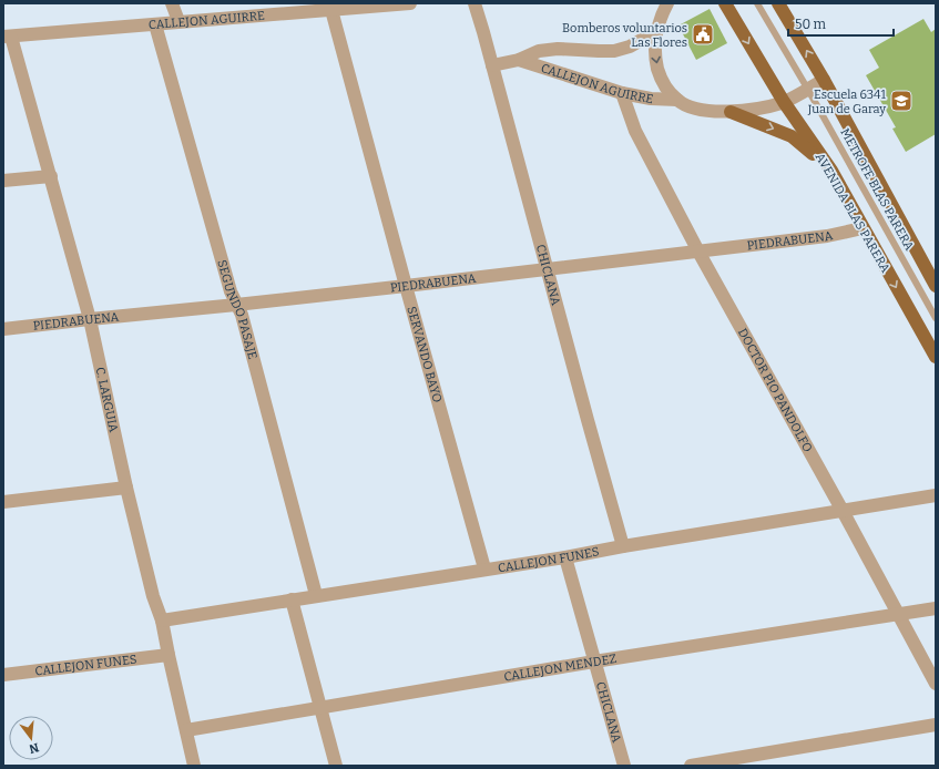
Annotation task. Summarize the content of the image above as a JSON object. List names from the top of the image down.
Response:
{
  "streets": {
    "main road": ["AVENIDA BLAS PARERA"],
    "street": [
      "CALLEJON AGUIRRE",
      "PIEDRABUENA",
      "CHICLANA",
      "SEGUNDO PASAJE",
      "SERVANDO BAYO",
      "DOCTOR PIO PANDOLFO",
      "C. LARGUIA",
      "CALLEJON FUNES",
      "CALLEJON MENDEZ"
    ],
    "lane": ["METROFE BLAS PARERA"]
  },
  "crossings": [
    ["CALLEJON AGUIRRE", "METROFE BLAS PARERA"],
    ["CALLEJON AGUIRRE", "AVENIDA BLAS PARERA"],
    ["CALLEJON AGUIRRE", "CHICLANA"],
    ["CALLEJON AGUIRRE", "SEGUNDO PASAJE"],
    ["CALLEJON AGUIRRE", "SERVANDO BAYO"],
    ["CALLEJON AGUIRRE", "DOCTOR PIO PANDOLFO"],
    ["CALLEJON AGUIRRE", "C. LARGUIA"],
    ["AVENIDA BLAS PARERA", "PIEDRABUENA"],
    ["PIEDRABUENA", "CHICLANA"],
    ["PIEDRABUENA", "SEGUNDO PASAJE"],
    ["PIEDRABUENA", "SERVANDO BAYO"],
    ["PIEDRABUENA", "DOCTOR PIO PANDOLFO"],
    ["PIEDRABUENA", "C. LARGUIA"],
    ["CHICLANA", "CALLEJON FUNES"],
    ["CHICLANA", "CALLEJON MENDEZ"],
    ["SEGUNDO PASAJE", "CALLEJON FUNES"],
    ["SERVANDO BAYO", "CALLEJON FUNES"],
    ["DOCTOR PIO PANDOLFO", "CALLEJON FUNES"],
    ["DOCTOR PIO PANDOLFO", "CALLEJON MENDEZ"],
    ["C. LARGUIA", "CALLEJON FUNES"],
    ["C. LARGUIA", "CALLEJON MENDEZ"]
  ],
  "places": {
    "public building": ["Bomberos voluntarios Las Flores"],
    "school or university": ["Escuela 6341 Juan de Garay"]
  },
  "scale_bar": "50 m",
  "north": "bottom"
}
